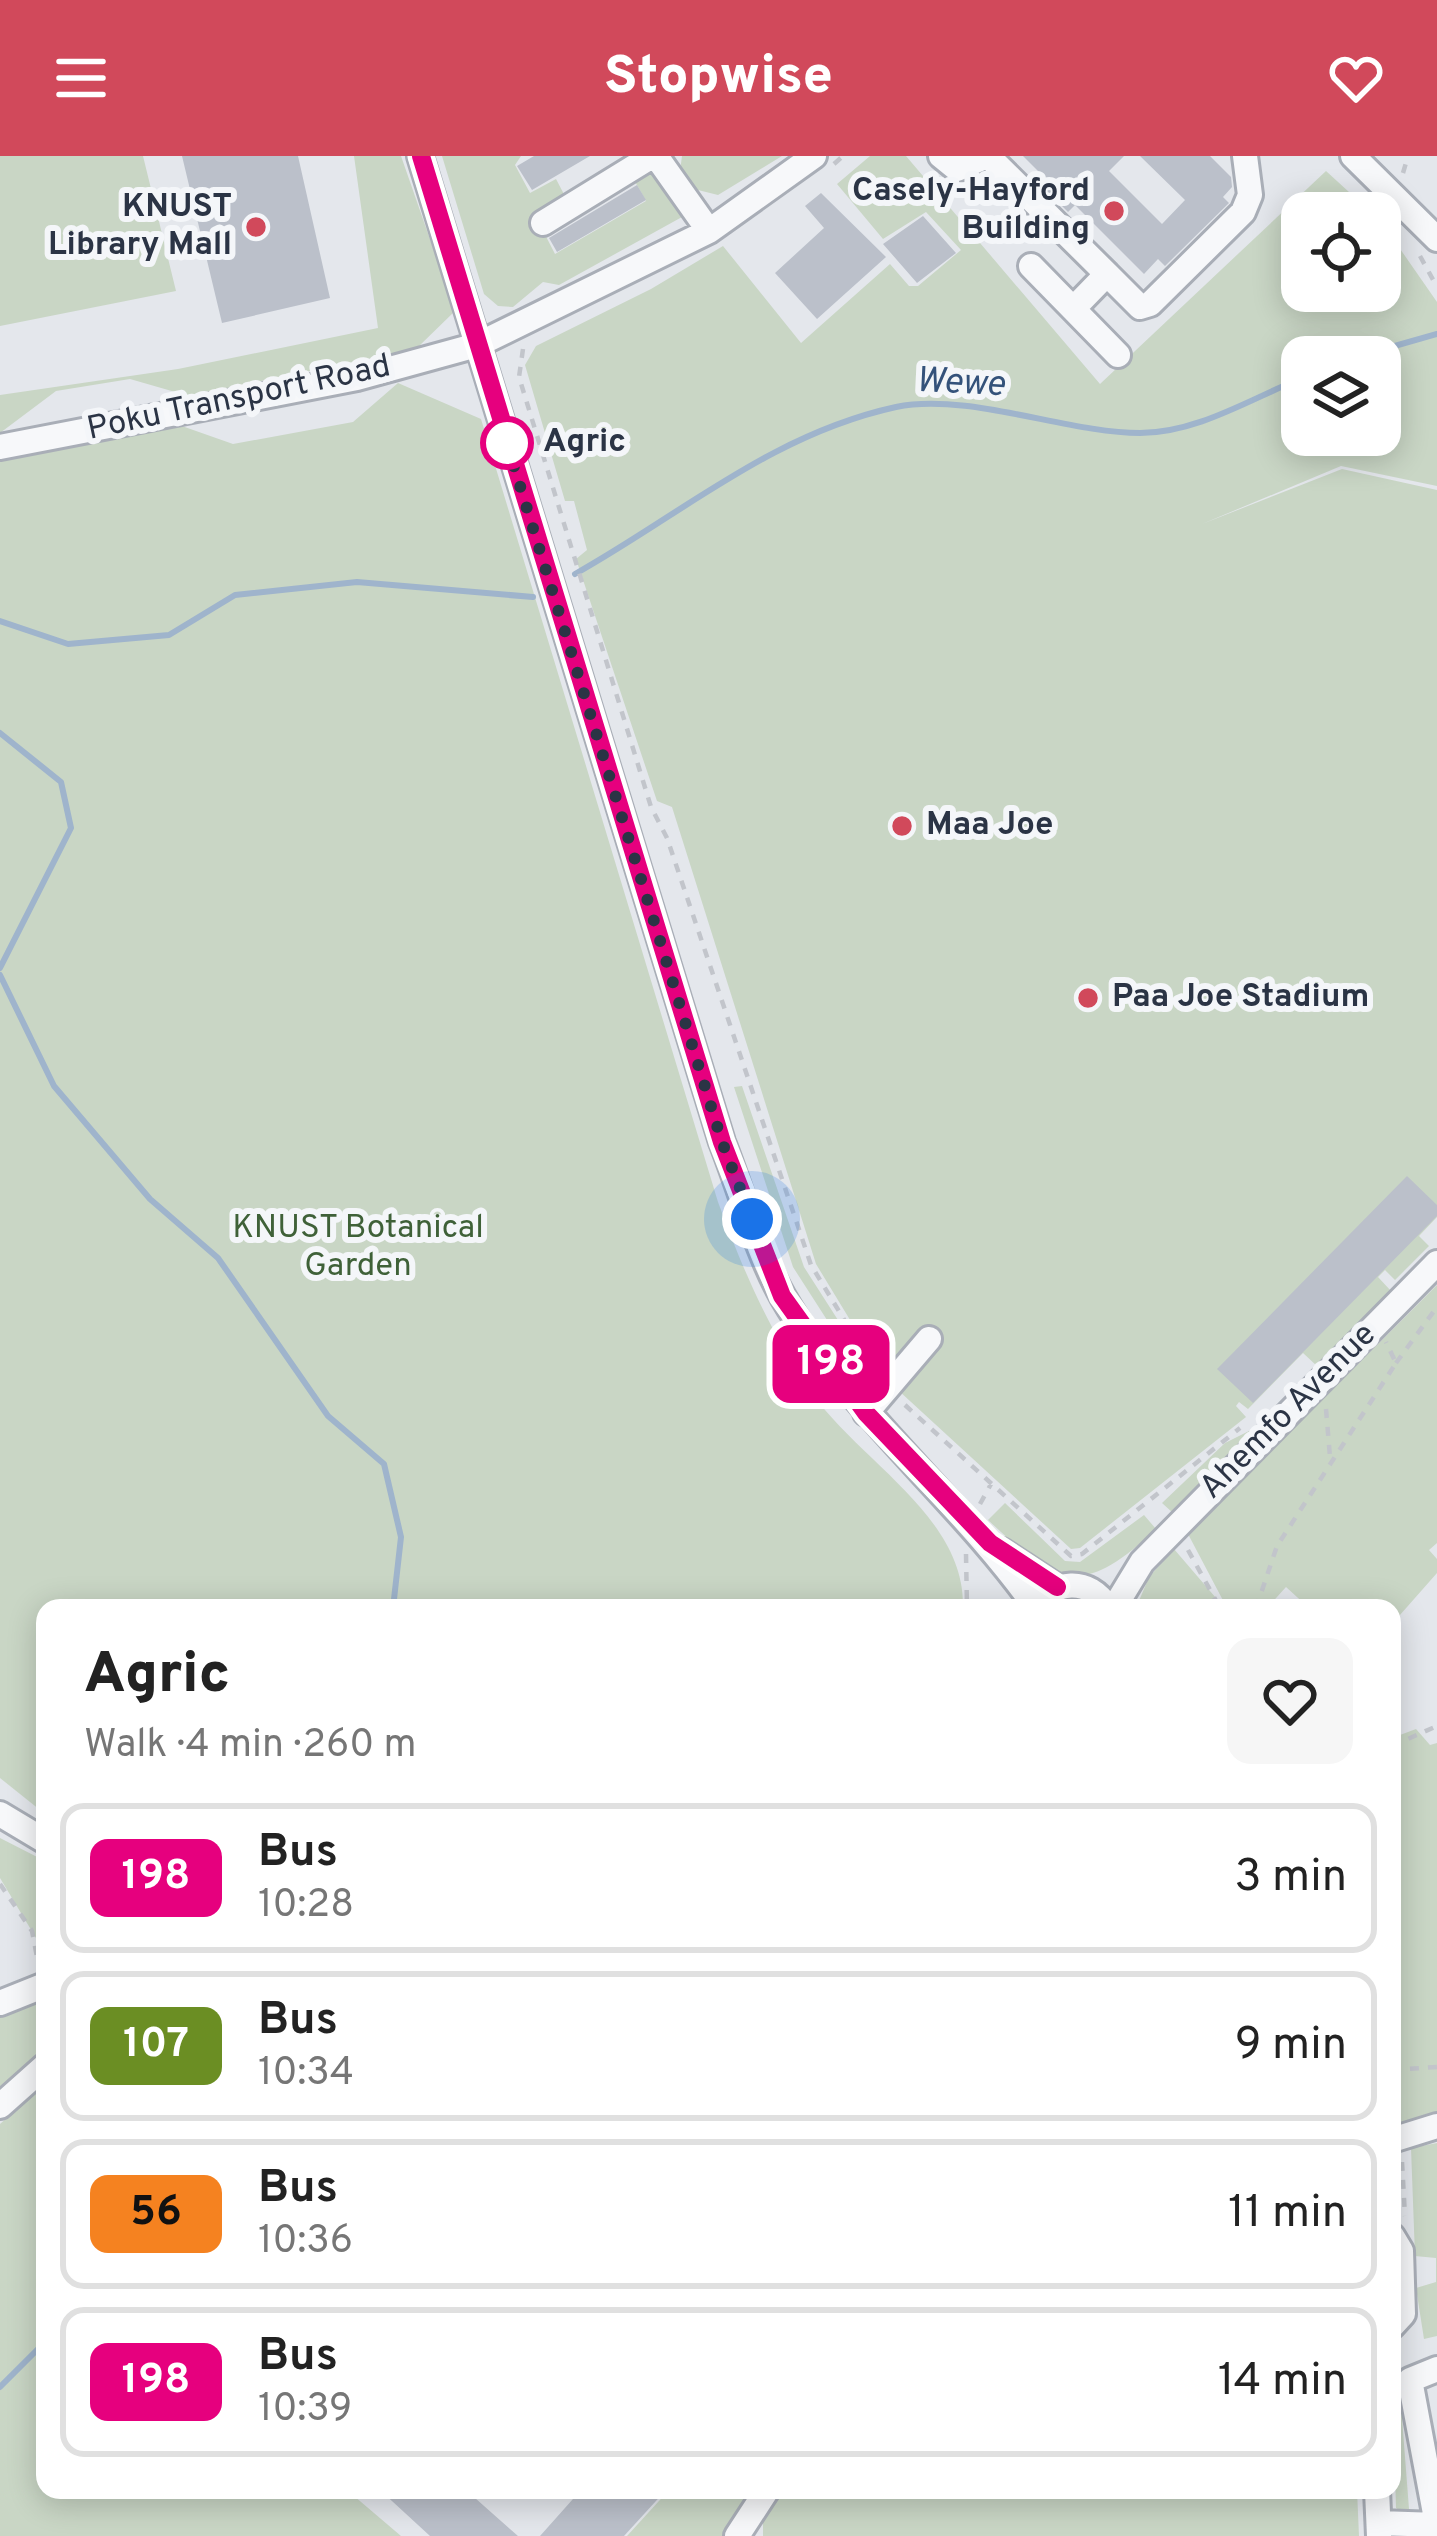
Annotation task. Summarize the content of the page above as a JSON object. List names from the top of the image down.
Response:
{
  "streets": {
    "street": ["Poku Transport Road", "Ahemfo Avenue"]
  },
  "water": ["Wewe"],
  "parks": ["KNUST Botanical Garden"],
  "places": [
    "Casely-Hayford Building",
    "KNUST Library Mall",
    "Agric",
    "Maa Joe",
    "Paa Joe Stadium"
  ],
  "lines": ["bus line 198"],
  "page": {
    "header": "Stopwise",
    "on_map": "198",
    "heading": ["Agric", "Walk · 4 min · 260 m"],
    "list": [
      {
        "mark": "198",
        "name": "Bus",
        "note": "10:28",
        "value": "3 min"
      },
      {
        "mark": "107",
        "name": "Bus",
        "note": "10:34",
        "value": "9 min"
      },
      {
        "mark": "56",
        "name": "Bus",
        "note": "10:36",
        "value": "11 min"
      },
      {
        "mark": "198",
        "name": "Bus",
        "note": "10:39",
        "value": "14 min"
      }
    ]
  }
}
